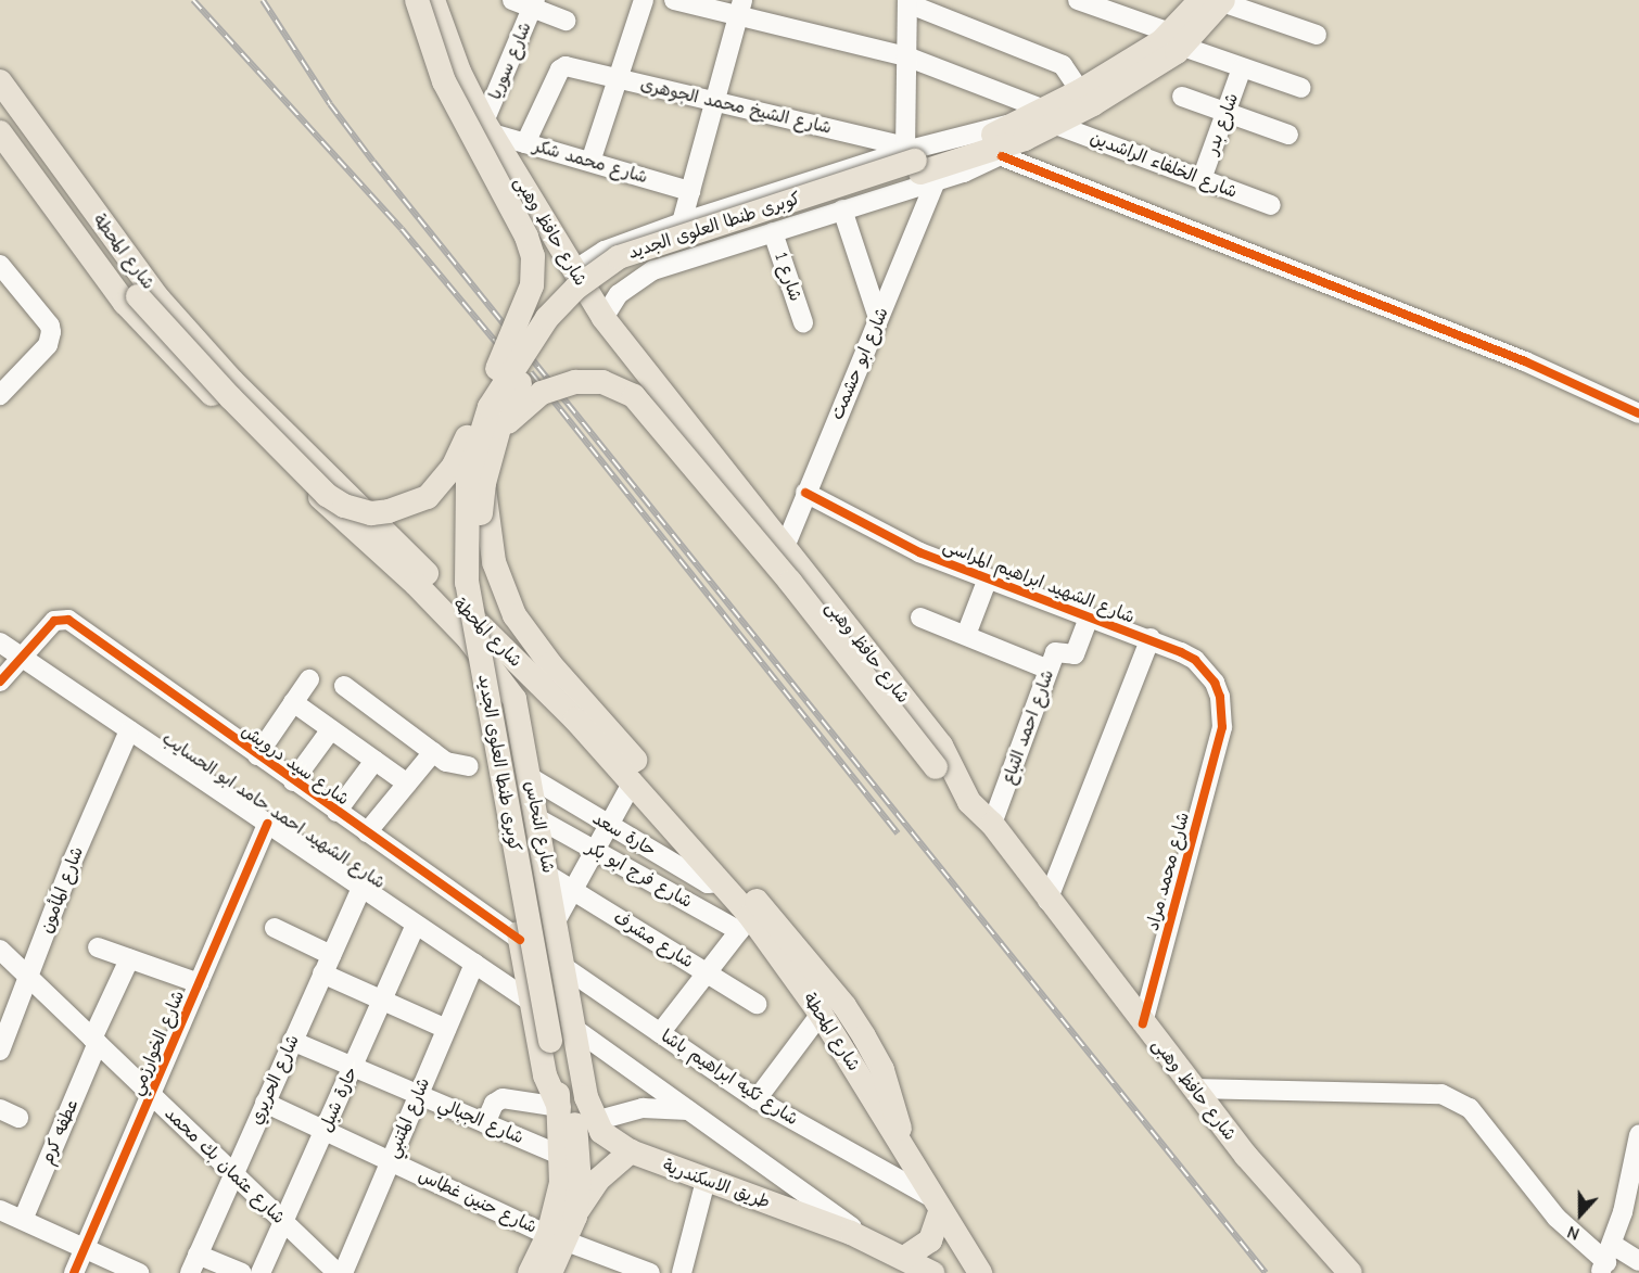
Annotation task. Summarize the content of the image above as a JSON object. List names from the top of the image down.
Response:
{
  "streets": {
    "main road": [
      "كوبرى طنطا العلوى الجديد",
      "شارع حافظ وهبى",
      "شارع المحطة",
      "شارع النحاس",
      "طريق الاسكندرية"
    ],
    "street": [
      "شارع سوريا",
      "شارع الشيخ محمد الجوهرى",
      "شارع بدر",
      "شارع محمد شكر",
      "شارع الخلفاء الراشدين",
      "شارع 1",
      "شارع ابو حشمت",
      "شارع الشهيد ابراهيم المراسى",
      "شارع احمد التباع",
      "شارع سيد درويش",
      "شارع الشهيد احمد حامد ابو الحسايب",
      "حارة سعد",
      "شارع محمد مراد",
      "شارع فرج ابو بكر",
      "شارع المأمون",
      "شارع مشرف",
      "شارع الخوارزمي",
      "شارع تكيه ابراهيم باشا",
      "شارع الحريري",
      "حارة شبل",
      "شارع المتنبي",
      "شارع الجبالي",
      "عطفه كرم",
      "شارع عثمان بك محمد",
      "شارع حنين غطاس"
    ]
  },
  "crossings": [
    ["شارع سوريا", "شارع محمد شكر"],
    ["شارع سوريا", "شارع حافظ وهبى"],
    ["شارع الشيخ محمد الجوهرى", "شارع محمد شكر"],
    ["شارع الشيخ محمد الجوهرى", "كوبرى طنطا العلوى الجديد"],
    ["شارع الشيخ محمد الجوهرى", "شارع ابو حشمت"],
    ["شارع بدر", "شارع الخلفاء الراشدين"],
    ["شارع محمد شكر", "شارع حافظ وهبى"],
    ["شارع الخلفاء الراشدين", "كوبرى طنطا العلوى الجديد"],
    ["كوبرى طنطا العلوى الجديد", "شارع ابو حشمت"],
    ["كوبرى طنطا العلوى الجديد", "شارع النحاس"],
    ["شارع حافظ وهبى", "شارع ابو حشمت"],
    ["شارع حافظ وهبى", "شارع احمد التباع"],
    ["شارع حافظ وهبى", "شارع محمد مراد"],
    ["شارع المحطة", "شارع النحاس"],
    ["شارع المحطة", "حارة سعد"],
    ["شارع المحطة", "شارع فرج ابو بكر"],
    ["شارع المحطة", "شارع تكيه ابراهيم باشا"],
    ["شارع ابو حشمت", "شارع الشهيد ابراهيم المراسى"],
    ["شارع الشهيد ابراهيم المراسى", "شارع احمد التباع"],
    ["شارع الشهيد ابراهيم المراسى", "شارع محمد مراد"],
    ["شارع سيد درويش", "شارع الشهيد احمد حامد ابو الحسايب"],
    ["شارع الشهيد احمد حامد ابو الحسايب", "شارع المأمون"],
    ["شارع الشهيد احمد حامد ابو الحسايب", "شارع الخوارزمي"],
    ["شارع الشهيد احمد حامد ابو الحسايب", "شارع الحريري"],
    ["شارع الشهيد احمد حامد ابو الحسايب", "حارة شبل"],
    ["شارع الشهيد احمد حامد ابو الحسايب", "شارع المتنبي"],
    ["شارع النحاس", "حارة سعد"],
    ["شارع النحاس", "شارع فرج ابو بكر"],
    ["شارع النحاس", "شارع مشرف"],
    ["شارع النحاس", "شارع تكيه ابراهيم باشا"],
    ["شارع المأمون", "شارع عثمان بك محمد"],
    ["شارع الخوارزمي", "شارع عثمان بك محمد"],
    ["شارع الحريري", "شارع الجبالي"],
    ["شارع الحريري", "شارع عثمان بك محمد"],
    ["شارع الحريري", "شارع حنين غطاس"],
    ["حارة شبل", "شارع الجبالي"],
    ["حارة شبل", "شارع عثمان بك محمد"],
    ["حارة شبل", "شارع حنين غطاس"],
    ["شارع المتنبي", "شارع الجبالي"],
    ["شارع المتنبي", "شارع حنين غطاس"],
    ["عطفه كرم", "شارع عثمان بك محمد"]
  ],
  "north": "bottom"
}
